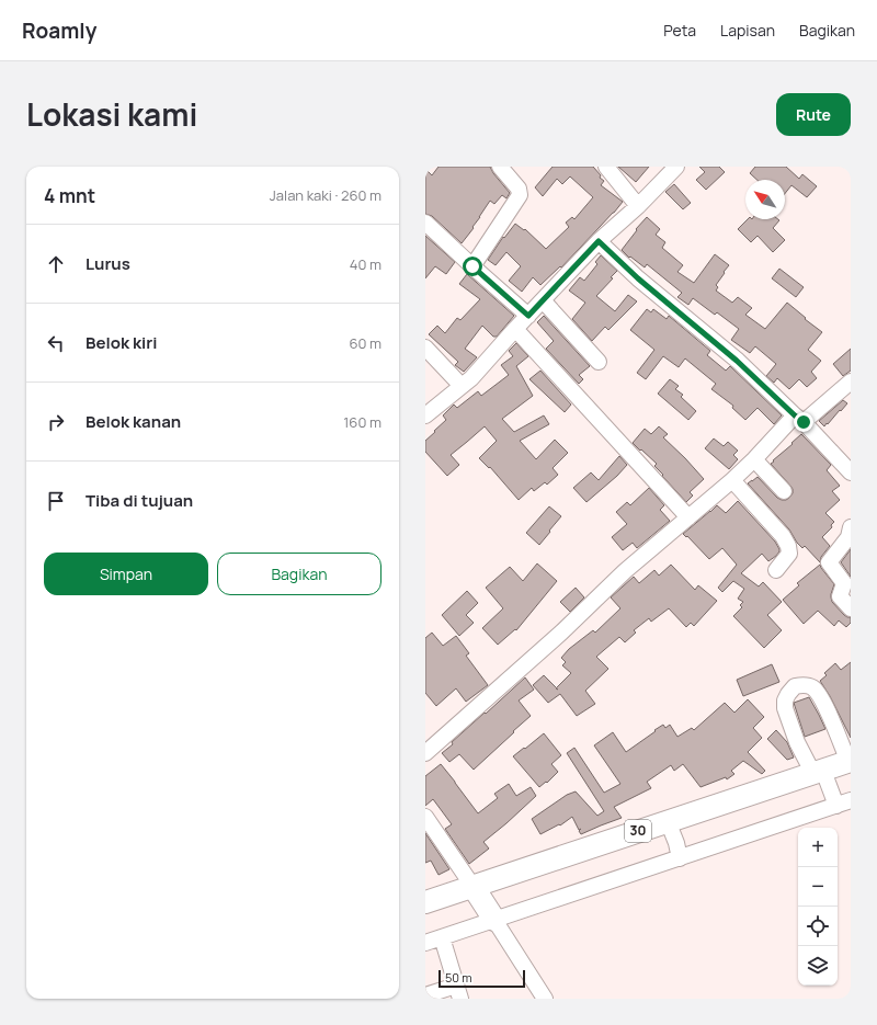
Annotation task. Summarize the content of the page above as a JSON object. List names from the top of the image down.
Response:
{
  "streets": {
    "highway": ["30"]
  },
  "scale_bar": "50 m",
  "north": "top left",
  "page": {
    "header": "Roamly",
    "nav": ["Peta", "Lapisan", "Bagikan"],
    "title": "Lokasi kami",
    "buttons": [
      "Rute",
      ["Simpan", "Bagikan"]
    ],
    "heading": ["4 mnt", "Jalan kaki · 260 m"],
    "list": [
      ["Lurus", "40 m"],
      ["Belok kiri", "60 m"],
      ["Belok kanan", "160 m"],
      "Tiba di tujuan"
    ],
    "map_buttons": ["+", "−"],
    "scale": "50 m"
  }
}
